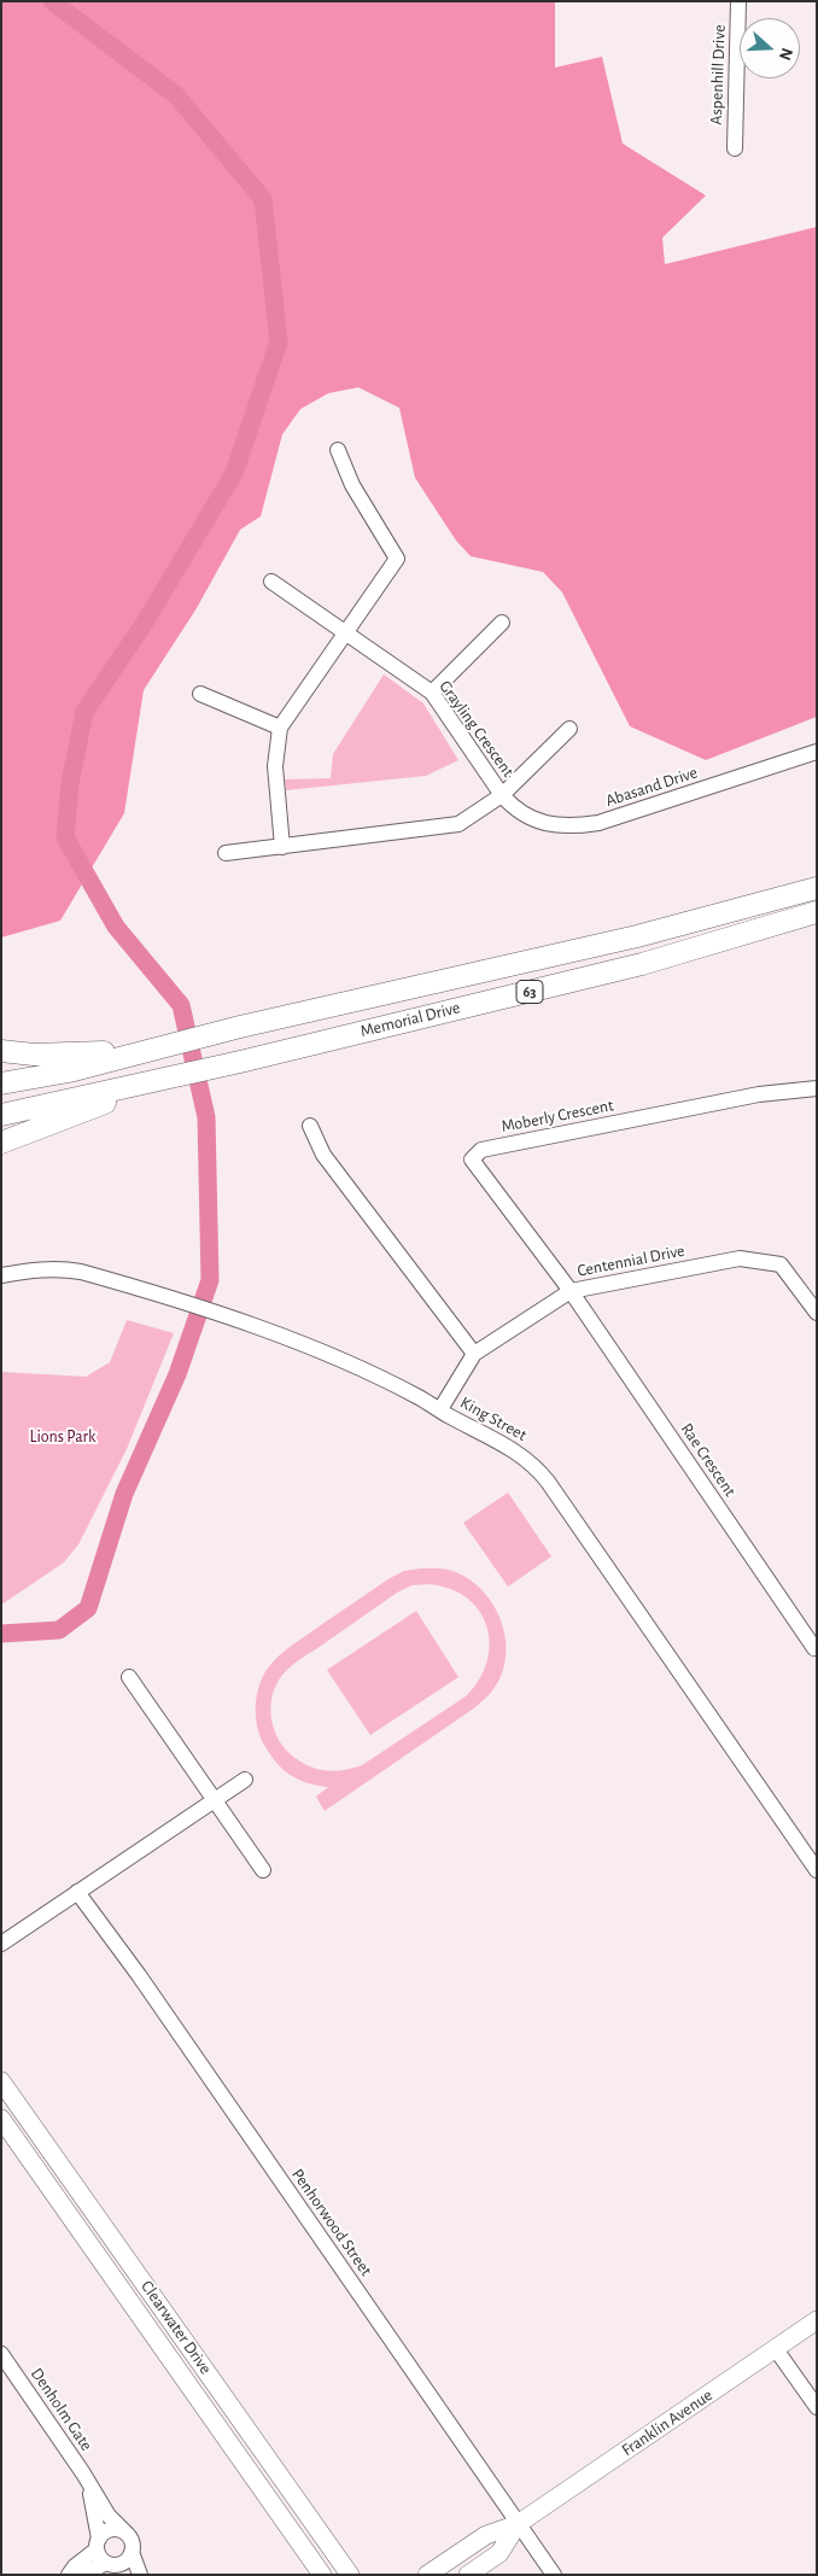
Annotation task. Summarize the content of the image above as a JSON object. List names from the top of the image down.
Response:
{
  "streets": {
    "highway": ["63", "Memorial Drive"],
    "main road": ["Clearwater Drive", "Franklin Avenue"],
    "street": [
      "Aspenhill Drive",
      "Grayling Crescent",
      "Abasand Drive",
      "Moberly Crescent",
      "Centennial Drive",
      "King Street",
      "Rae Crescent",
      "Penhorwood Street",
      "Denholm Gate"
    ]
  },
  "crossings": [
    ["Grayling Crescent", "Abasand Drive"],
    ["Moberly Crescent", "Centennial Drive"],
    ["Moberly Crescent", "Rae Crescent"],
    ["Centennial Drive", "King Street"],
    ["Centennial Drive", "Rae Crescent"],
    ["Penhorwood Street", "Franklin Avenue"]
  ],
  "parks": ["Lions Park"],
  "north": "right"
}
